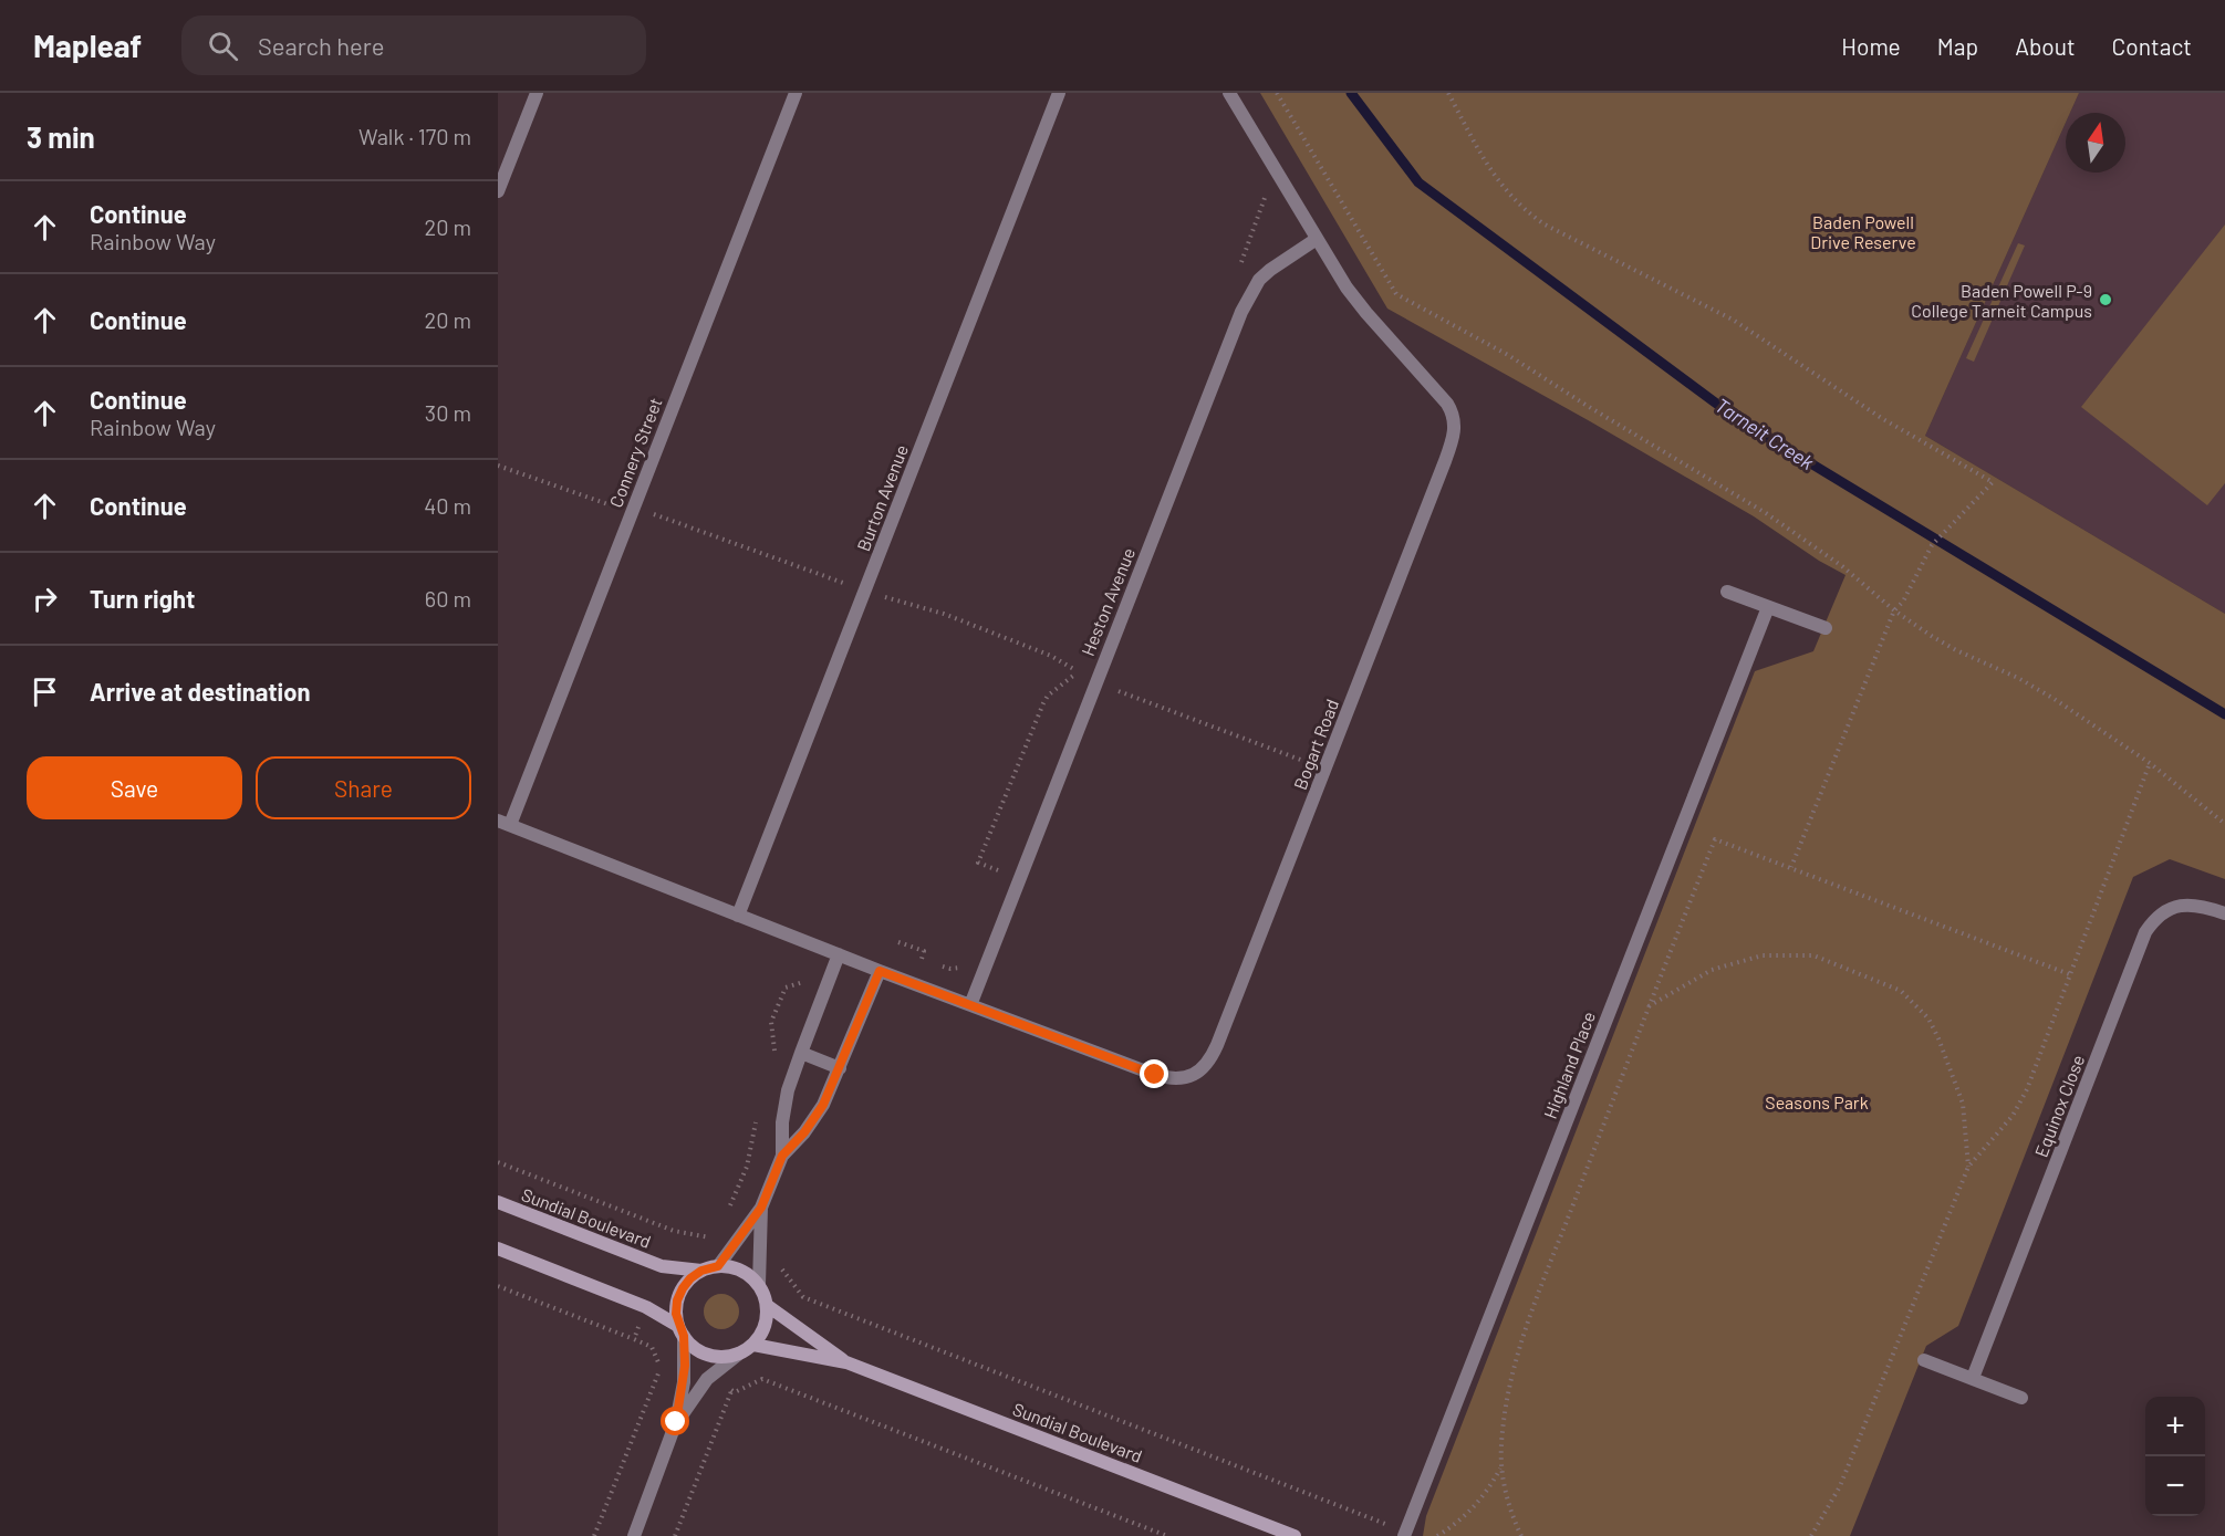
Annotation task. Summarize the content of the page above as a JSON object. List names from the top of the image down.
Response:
{
  "streets": {
    "street": [
      "Connery Street",
      "Burton Avenue",
      "Heston Avenue",
      "Bogart Road",
      "Highland Place",
      "Equinox Close",
      "Sundial Boulevard"
    ]
  },
  "crossings": [
    ["Heston Avenue", "Bogart Road"]
  ],
  "water": ["Tarneit Creek"],
  "parks": ["Baden Powell Drive Reserve", "Seasons Park"],
  "places": ["Baden Powell P-9 College Tarneit Campus"],
  "north": "top",
  "page": {
    "header": "Mapleaf",
    "search": "Search here",
    "nav": [
      "Home",
      "Map",
      "About",
      "Contact"
    ],
    "heading": ["3 min", "Walk · 170 m"],
    "list": [
      ["Continue", "Rainbow Way", "20 m"],
      ["Continue", "20 m"],
      ["Continue", "Rainbow Way", "30 m"],
      ["Continue", "40 m"],
      ["Turn right", "60 m"],
      "Arrive at destination"
    ],
    "buttons": ["Save", "Share"],
    "map_buttons": ["+", "−"]
  }
}
